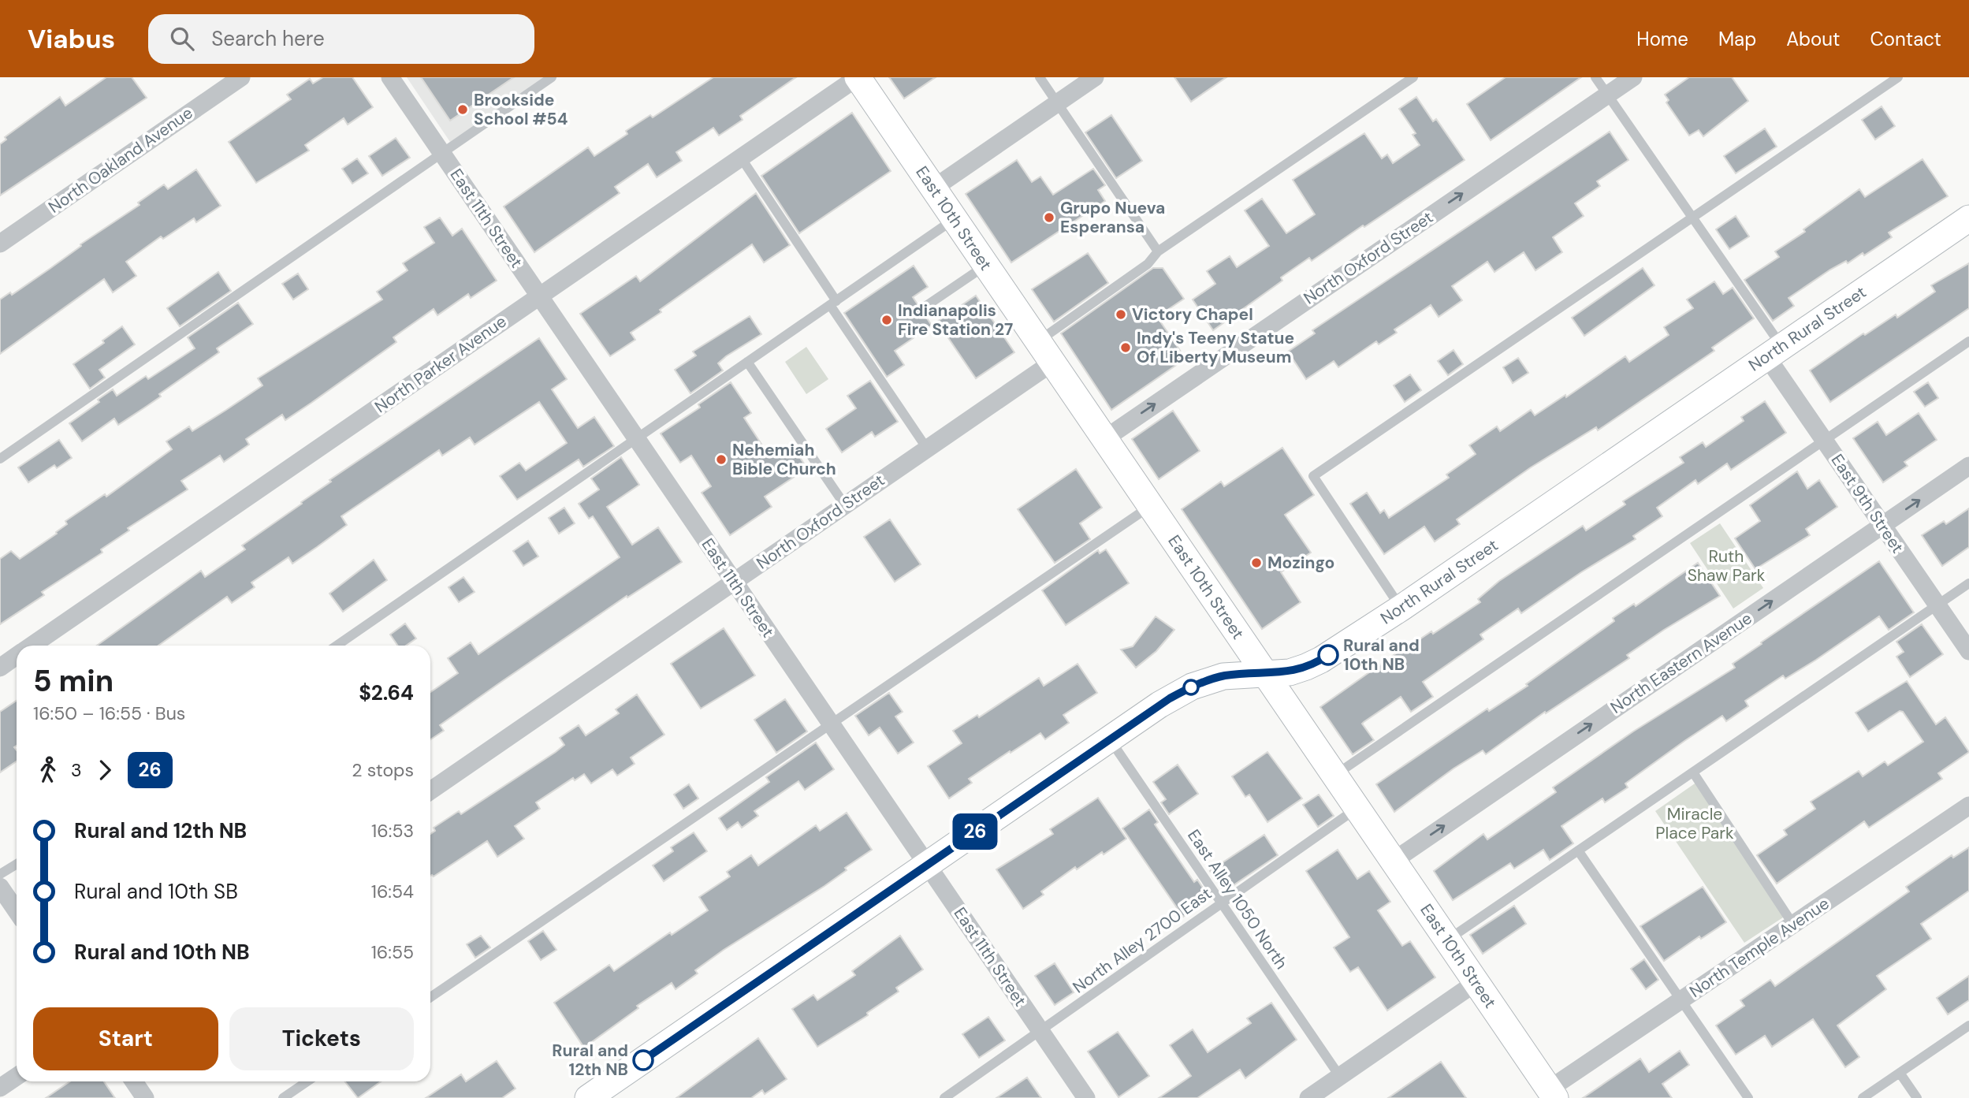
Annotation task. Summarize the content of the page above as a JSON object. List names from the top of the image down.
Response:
{
  "streets": {
    "main road": ["East 10th Street", "North Rural Street"],
    "street": [
      "North Oakland Avenue",
      "East 11th Street",
      "North Oxford Street",
      "North Parker Avenue",
      "East 9th Street",
      "North Eastern Avenue",
      "North Temple Avenue"
    ],
    "lane": ["East Alley 1050 North", "North Alley 2700 East"]
  },
  "crossings": [
    ["East 11th Street", "North Oxford Street"],
    ["East 11th Street", "North Rural Street"],
    ["East 11th Street", "North Parker Avenue"],
    ["East 11th Street", "North Alley 2700 East"],
    ["East 10th Street", "North Oxford Street"],
    ["East 10th Street", "North Rural Street"],
    ["East 10th Street", "North Parker Avenue"],
    ["East 10th Street", "North Eastern Avenue"],
    ["East 10th Street", "North Alley 2700 East"],
    ["East 10th Street", "North Temple Avenue"],
    ["North Rural Street", "East 9th Street"],
    ["North Rural Street", "East Alley 1050 North"],
    ["East 9th Street", "North Eastern Avenue"],
    ["East Alley 1050 North", "North Alley 2700 East"]
  ],
  "one_way": ["North Oxford Street", "North Eastern Avenue"],
  "parks": ["Ruth Shaw Park", "Miracle Place Park"],
  "places": [
    "Brookside School #54",
    "Grupo Nueva Esperansa",
    "Victory Chapel",
    "Indianapolis Fire Station 27",
    "Indy's Teeny Statue Of Liberty Museum",
    "Nehemiah Bible Church",
    "Mozingo",
    "Rural and 10th NB",
    "Rural and 12th NB"
  ],
  "lines": ["bus line 26"],
  "page": {
    "header": "Viabus",
    "search": "Search here",
    "nav": [
      "Home",
      "Map",
      "About",
      "Contact"
    ],
    "on_map": "26",
    "heading": ["5 min", "16:50 – 16:55 · Bus", "$2.64"],
    "legs": ["3", "26", "2 stops"],
    "list": [
      {
        "name": "Rural and 12th NB",
        "value": "16:53"
      },
      {
        "name": "Rural and 10th SB",
        "value": "16:54"
      },
      {
        "name": "Rural and 10th NB",
        "value": "16:55"
      }
    ],
    "buttons": ["Start", "Tickets"]
  }
}
